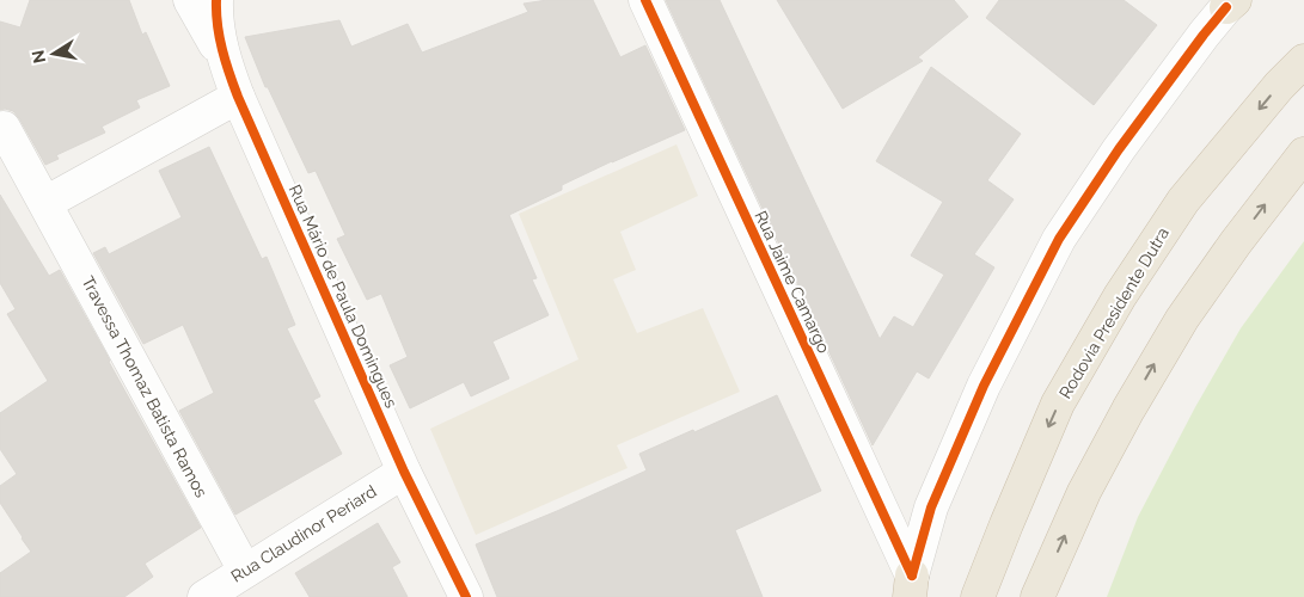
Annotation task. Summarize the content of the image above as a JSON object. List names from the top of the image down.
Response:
{
  "streets": {
    "highway": ["Rodovia Presidente Dutra"],
    "street": [
      "Rua Jaime Camargo",
      "Rua Mário de Paula Domingues",
      "Travessa Thomaz Batista Ramos",
      "Rua Claudinor Periard"
    ]
  },
  "crossings": [
    ["Rua Mário de Paula Domingues", "Rua Claudinor Periard"],
    ["Travessa Thomaz Batista Ramos", "Rua Claudinor Periard"]
  ],
  "north": "left"
}
